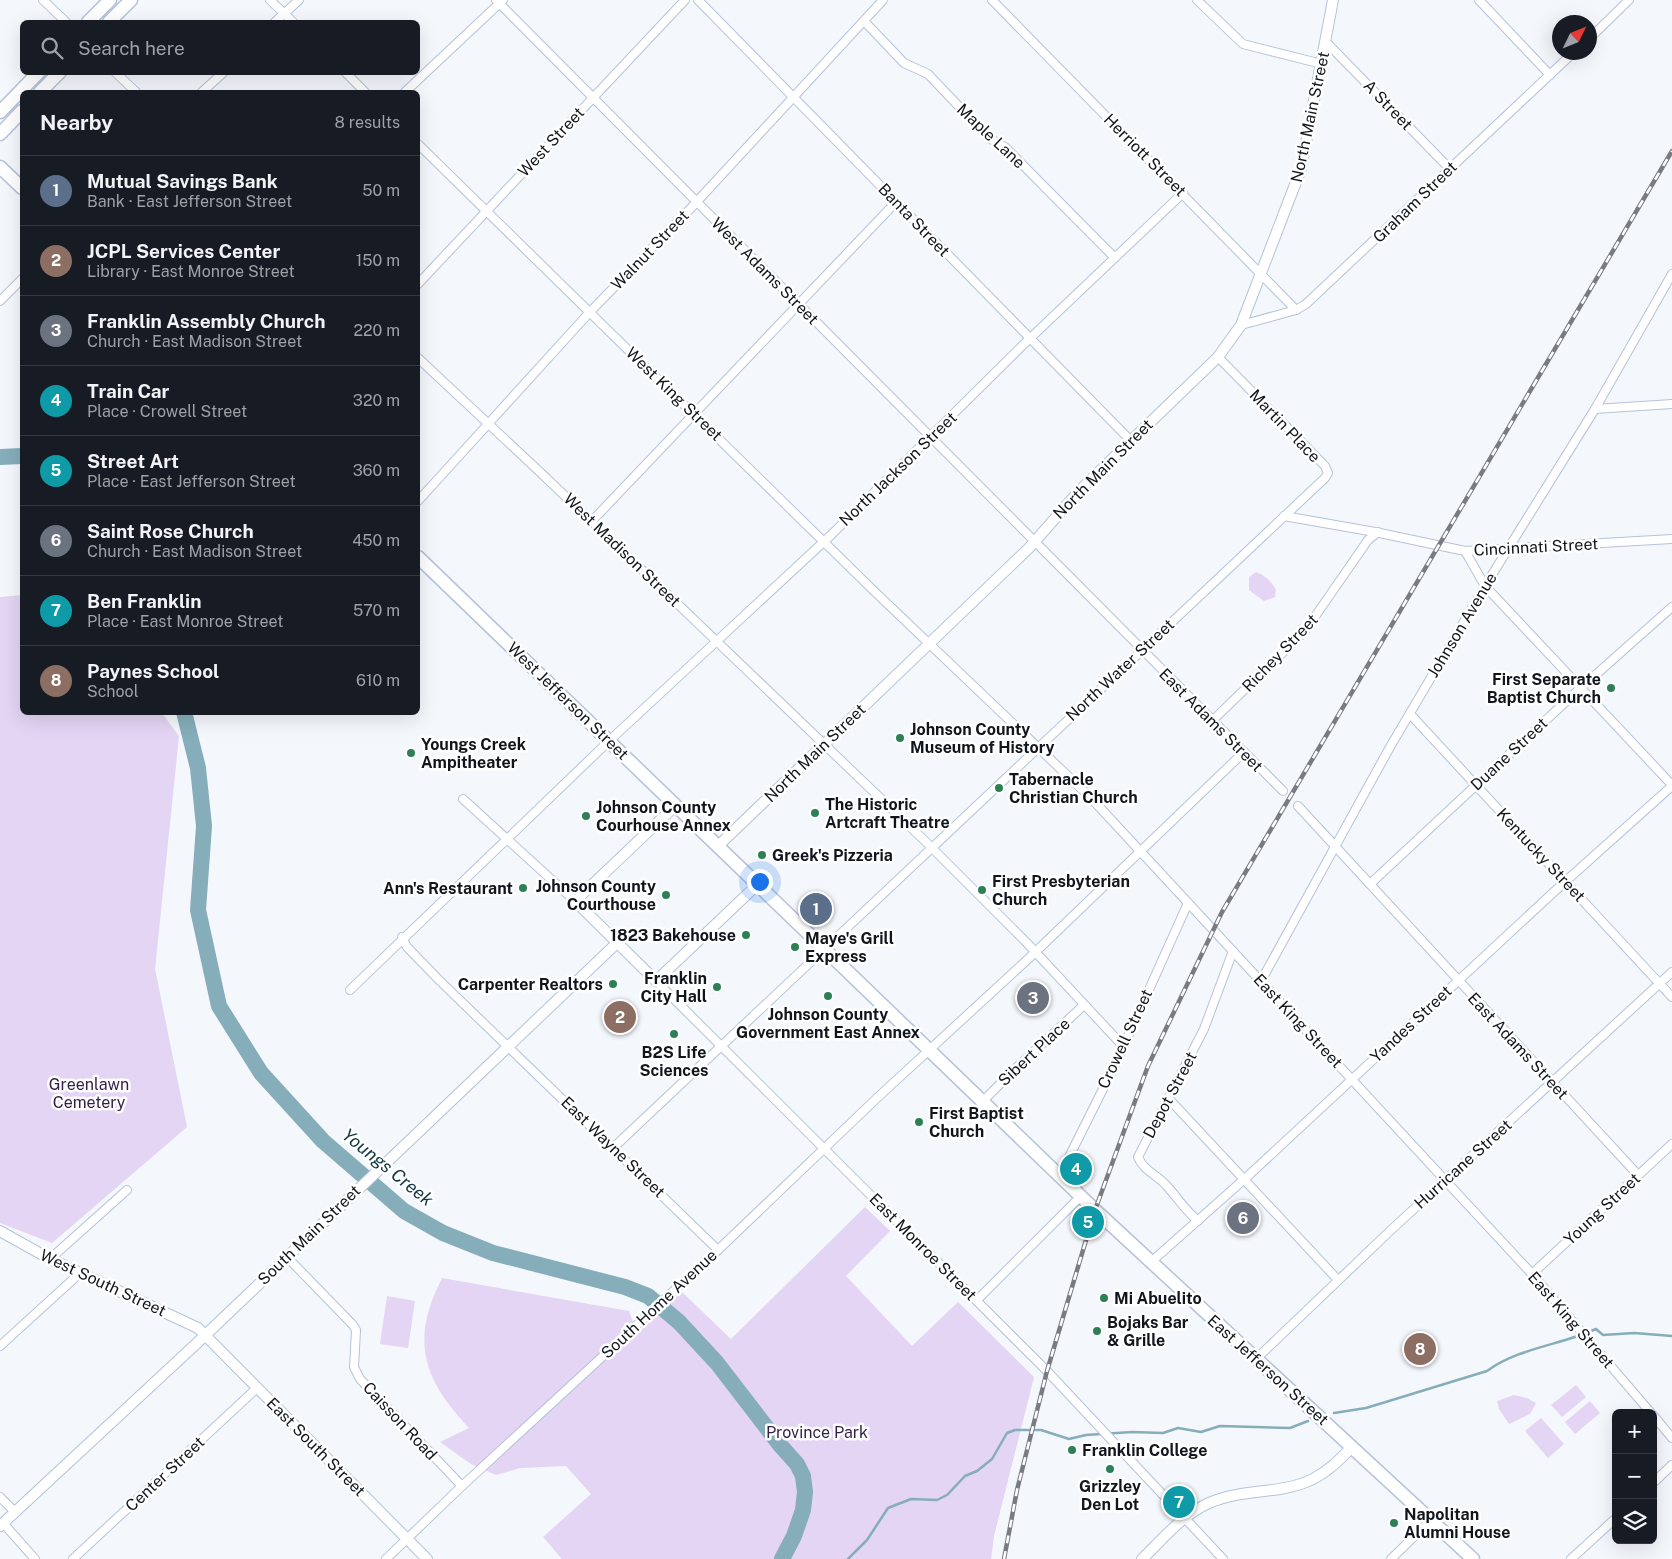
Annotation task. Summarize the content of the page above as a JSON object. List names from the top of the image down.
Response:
{
  "streets": {
    "main road": ["West Jefferson Street", "East Jefferson Street"],
    "street": [
      "A Street",
      "North Main Street",
      "Maple Lane",
      "West Street",
      "Herriott Street",
      "Graham Street",
      "Banta Street",
      "Walnut Street",
      "West Adams Street",
      "West King Street",
      "Martin Place",
      "North Jackson Street",
      "Cincinnati Street",
      "West Madison Street",
      "Johnson Avenue",
      "Richey Street",
      "North Water Street",
      "East Adams Street",
      "Duane Street",
      "Kentucky Street",
      "East King Street",
      "Yandes Street",
      "Crowell Street",
      "Sibert Place",
      "Depot Street",
      "East Wayne Street",
      "Hurricane Street",
      "Young Street",
      "South Main Street",
      "East Monroe Street",
      "West South Street",
      "South Home Avenue",
      "Caisson Road",
      "East South Street",
      "Center Street"
    ]
  },
  "crossings": [
    ["A Street", "North Main Street"],
    ["A Street", "Graham Street"],
    ["North Main Street", "Herriott Street"],
    ["North Main Street", "Graham Street"],
    ["North Main Street", "Banta Street"],
    ["North Main Street", "West Adams Street"],
    ["North Main Street", "West King Street"],
    ["North Main Street", "Martin Place"],
    ["North Main Street", "West Madison Street"],
    ["North Main Street", "West Jefferson Street"],
    ["North Main Street", "East Adams Street"],
    ["North Main Street", "East King Street"],
    ["North Main Street", "East Jefferson Street"],
    ["Maple Lane", "Walnut Street"],
    ["Maple Lane", "North Jackson Street"],
    ["West Street", "West Adams Street"],
    ["West Street", "West King Street"],
    ["Herriott Street", "Graham Street"],
    ["Herriott Street", "North Jackson Street"],
    ["Banta Street", "Walnut Street"],
    ["Banta Street", "North Jackson Street"],
    ["Walnut Street", "West Adams Street"],
    ["Walnut Street", "West King Street"],
    ["Walnut Street", "West Madison Street"],
    ["West Adams Street", "North Jackson Street"],
    ["West Adams Street", "East Adams Street"],
    ["West King Street", "North Jackson Street"],
    ["West King Street", "East King Street"],
    ["Martin Place", "Cincinnati Street"],
    ["Martin Place", "North Water Street"],
    ["North Jackson Street", "West Madison Street"],
    ["North Jackson Street", "West Jefferson Street"],
    ["North Jackson Street", "East Wayne Street"],
    ["Cincinnati Street", "Johnson Avenue"],
    ["Cincinnati Street", "Richey Street"],
    ["Cincinnati Street", "North Water Street"],
    ["West Madison Street", "North Water Street"],
    ["West Madison Street", "Crowell Street"],
    ["West Madison Street", "Sibert Place"],
    ["West Madison Street", "South Home Avenue"],
    ["Johnson Avenue", "East Adams Street"],
    ["Johnson Avenue", "Kentucky Street"],
    ["Johnson Avenue", "East King Street"],
    ["Richey Street", "East Adams Street"],
    ["North Water Street", "East Adams Street"],
    ["North Water Street", "East King Street"],
    ["North Water Street", "East Wayne Street"],
    ["North Water Street", "East Monroe Street"],
    ["North Water Street", "East Jefferson Street"],
    ["West Jefferson Street", "East Jefferson Street"],
    ["East Adams Street", "Duane Street"],
    ["East Adams Street", "Yandes Street"],
    ["East Adams Street", "Hurricane Street"],
    ["East Adams Street", "Young Street"],
    ["East Adams Street", "South Home Avenue"],
    ["Duane Street", "Kentucky Street"],
    ["Kentucky Street", "Yandes Street"],
    ["Kentucky Street", "Hurricane Street"],
    ["East King Street", "Yandes Street"],
    ["East King Street", "Crowell Street"],
    ["East King Street", "Depot Street"],
    ["East King Street", "Hurricane Street"],
    ["East King Street", "Young Street"],
    ["East King Street", "South Home Avenue"],
    ["Yandes Street", "Depot Street"],
    ["Yandes Street", "East Jefferson Street"],
    ["Crowell Street", "East Jefferson Street"],
    ["Sibert Place", "East Jefferson Street"],
    ["East Wayne Street", "South Main Street"],
    ["East Wayne Street", "South Home Avenue"],
    ["Hurricane Street", "East Jefferson Street"],
    ["South Main Street", "East Monroe Street"],
    ["South Main Street", "West South Street"],
    ["South Main Street", "Caisson Road"],
    ["South Main Street", "East South Street"],
    ["East Monroe Street", "South Home Avenue"],
    ["West South Street", "East South Street"],
    ["South Home Avenue", "East Jefferson Street"],
    ["South Home Avenue", "Caisson Road"],
    ["South Home Avenue", "East South Street"],
    ["East South Street", "Center Street"]
  ],
  "water": ["Youngs Creek"],
  "parks": ["Greenlawn Cemetery", "Province Park"],
  "places": [
    "First Separate Baptist Church",
    "Johnson County Museum of History",
    "Youngs Creek Ampitheater",
    "Tabernacle Christian Church",
    "The Historic Artcraft Theatre",
    "Johnson County Courhouse Annex",
    "Greek's Pizzeria",
    "Ann's Restaurant",
    "First Presbyterian Church",
    "Johnson County Courthouse",
    "1823 Bakehouse",
    "Maye's Grill Express",
    "Carpenter Realtors",
    "Franklin City Hall",
    "Johnson County Government East Annex",
    "B2S Life Sciences",
    "First Baptist Church",
    "Mi Abuelito",
    "Bojaks Bar & Grille",
    "Franklin College",
    "Grizzley Den Lot",
    "Napolitan Alumni House"
  ],
  "north": "top right",
  "page": {
    "search": "Search here",
    "heading": ["Nearby", "8 results"],
    "list": [
      {
        "mark": "1",
        "name": "Mutual Savings Bank",
        "note": "Bank · East Jefferson Street",
        "value": "50 m"
      },
      {
        "mark": "2",
        "name": "JCPL Services Center",
        "note": "Library · East Monroe Street",
        "value": "150 m"
      },
      {
        "mark": "3",
        "name": "Franklin Assembly Church",
        "note": "Church · East Madison Street",
        "value": "220 m"
      },
      {
        "mark": "4",
        "name": "Train Car",
        "note": "Place · Crowell Street",
        "value": "320 m"
      },
      {
        "mark": "5",
        "name": "Street Art",
        "note": "Place · East Jefferson Street",
        "value": "360 m"
      },
      {
        "mark": "6",
        "name": "Saint Rose Church",
        "note": "Church · East Madison Street",
        "value": "450 m"
      },
      {
        "mark": "7",
        "name": "Ben Franklin",
        "note": "Place · East Monroe Street",
        "value": "570 m"
      },
      {
        "mark": "8",
        "name": "Paynes School",
        "note": "School",
        "value": "610 m"
      }
    ],
    "pins": [
      "1",
      "3",
      "2",
      "4",
      "6",
      "5",
      "8",
      "7"
    ],
    "map_buttons": ["+", "−"]
  }
}
